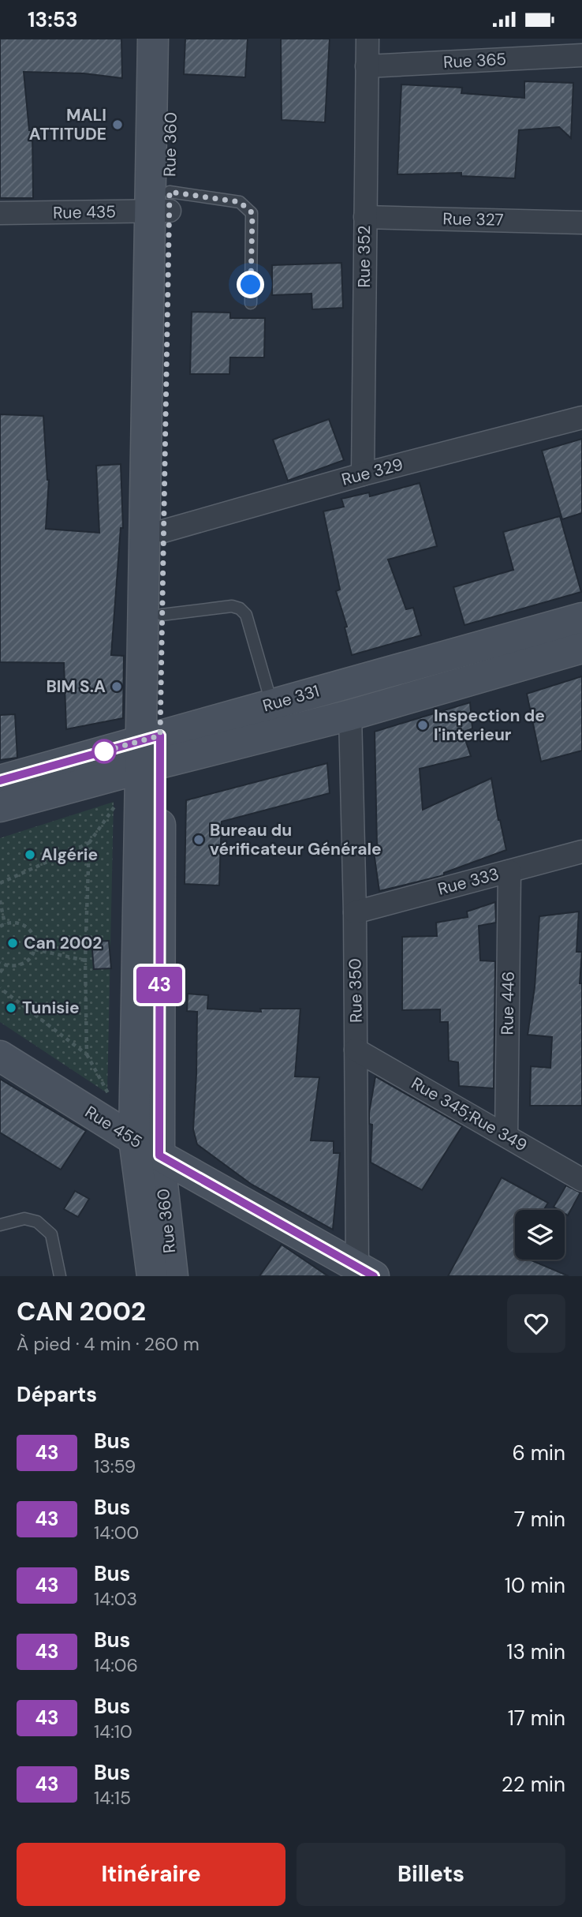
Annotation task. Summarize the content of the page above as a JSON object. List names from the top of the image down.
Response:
{
  "streets": {
    "main road": ["Rue 360", "Rue 331", "Rue 455"],
    "street": [
      "Rue 365",
      "Rue 435",
      "Rue 327",
      "Rue 352",
      "Rue 329",
      "Rue 333",
      "Rue 350",
      "Rue 446",
      "Rue 345;Rue 349"
    ]
  },
  "crossings": [
    ["Rue 365", "Rue 352"],
    ["Rue 360", "Rue 435"],
    ["Rue 360", "Rue 329"],
    ["Rue 360", "Rue 331"],
    ["Rue 360", "Rue 455"],
    ["Rue 327", "Rue 352"],
    ["Rue 352", "Rue 329"],
    ["Rue 331", "Rue 350"],
    ["Rue 333", "Rue 350"],
    ["Rue 333", "Rue 446"],
    ["Rue 350", "Rue 345;Rue 349"],
    ["Rue 350", "Rue 455"],
    ["Rue 446", "Rue 345;Rue 349"]
  ],
  "places": [
    "MALI ATTITUDE",
    "BIM S.A",
    "Inspection de l'interieur",
    "Bureau du vérificateur Générale",
    "Algérie",
    "Can 2002",
    "Tunisie"
  ],
  "lines": ["bus line 43"],
  "page": {
    "status": "13:53",
    "on_map": "43",
    "heading": [
      ["CAN 2002", "À pied · 4 min · 260 m"],
      "Départs"
    ],
    "list": [
      {
        "mark": "43",
        "name": "Bus",
        "note": "13:59",
        "value": "6 min"
      },
      {
        "mark": "43",
        "name": "Bus",
        "note": "14:00",
        "value": "7 min"
      },
      {
        "mark": "43",
        "name": "Bus",
        "note": "14:03",
        "value": "10 min"
      },
      {
        "mark": "43",
        "name": "Bus",
        "note": "14:06",
        "value": "13 min"
      },
      {
        "mark": "43",
        "name": "Bus",
        "note": "14:10",
        "value": "17 min"
      },
      {
        "mark": "43",
        "name": "Bus",
        "note": "14:15",
        "value": "22 min"
      }
    ],
    "buttons": ["Itinéraire", "Billets"]
  }
}
